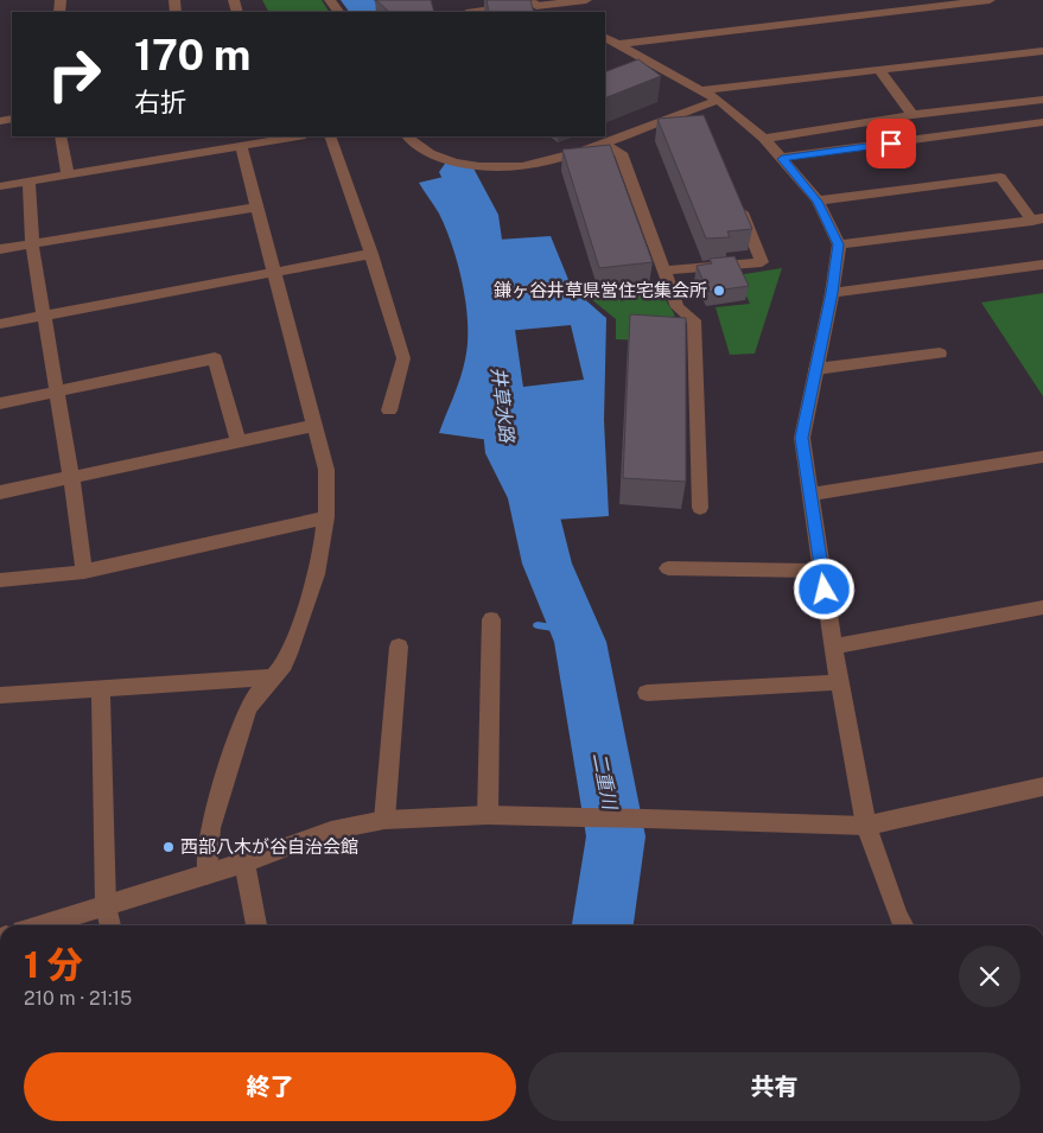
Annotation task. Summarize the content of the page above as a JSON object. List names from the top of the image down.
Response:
{
  "water": ["井草水路", "二重川"],
  "places": ["鎌ヶ谷井草県営住宅集会所", "西部八木が谷自治会館"],
  "page": {
    "turn": ["170 m", "右折"],
    "heading": ["1 分", "210 m · 21:15"],
    "buttons": ["終了", "共有"]
  }
}
